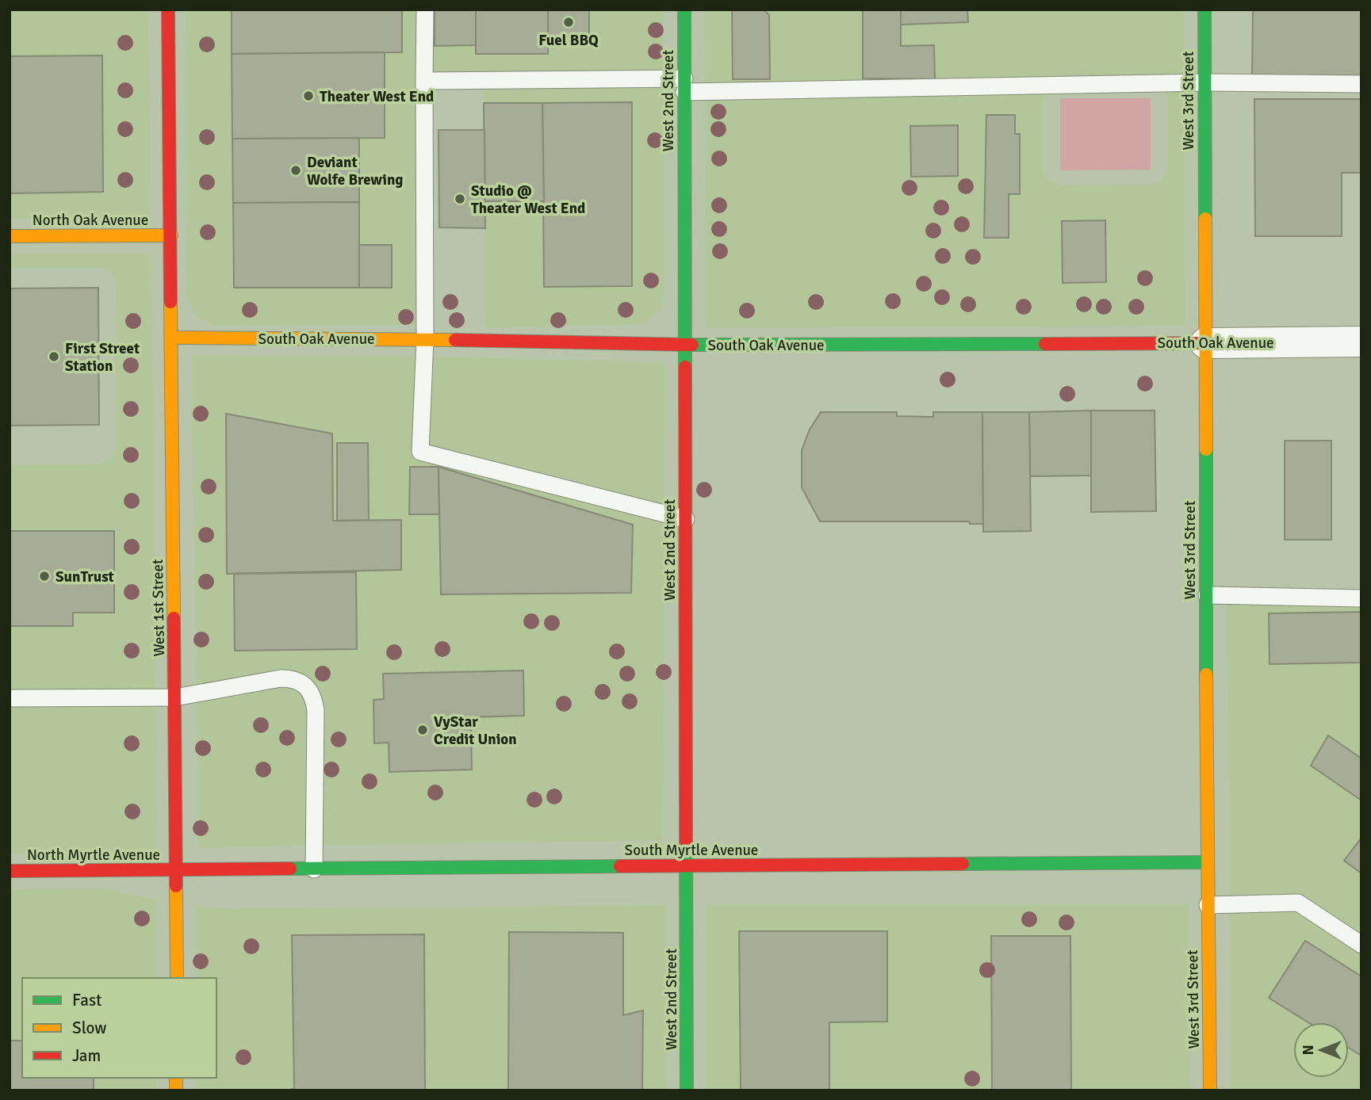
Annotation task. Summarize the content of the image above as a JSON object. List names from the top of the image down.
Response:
{
  "streets": {
    "street": [
      "West 2nd Street",
      "West 3rd Street",
      "North Oak Avenue",
      "South Oak Avenue",
      "West 1st Street",
      "South Myrtle Avenue",
      "North Myrtle Avenue"
    ]
  },
  "crossings": [
    ["West 2nd Street", "South Oak Avenue"],
    ["West 2nd Street", "South Myrtle Avenue"],
    ["West 3rd Street", "South Oak Avenue"],
    ["West 3rd Street", "South Myrtle Avenue"],
    ["North Oak Avenue", "West 1st Street"],
    ["South Oak Avenue", "West 1st Street"],
    ["West 1st Street", "South Myrtle Avenue"],
    ["West 1st Street", "North Myrtle Avenue"],
    ["South Myrtle Avenue", "North Myrtle Avenue"]
  ],
  "places": [
    "Fuel BBQ",
    "Theater West End",
    "Deviant Wolfe Brewing",
    "Studio @ Theater West End",
    "First Street Station",
    "SunTrust",
    "VyStar Credit Union"
  ],
  "legend": ["Fast", "Slow", "Jam"],
  "north": "left"
}
